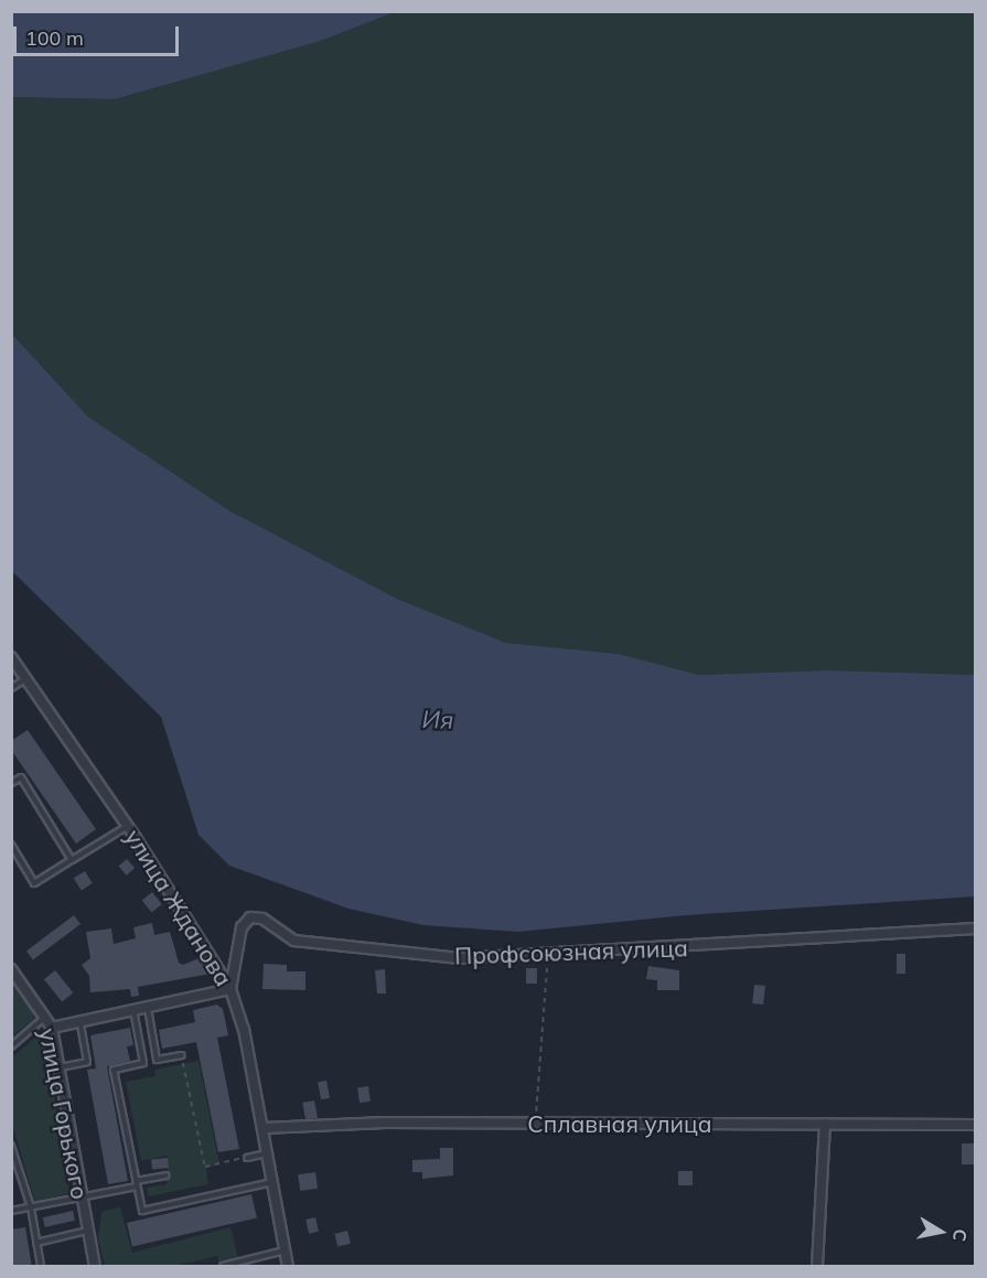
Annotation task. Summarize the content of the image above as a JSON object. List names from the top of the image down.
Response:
{
  "streets": {
    "street": [
      "улица Жданова",
      "Профсоюзная улица",
      "улица Горького",
      "Сплавная улица"
    ]
  },
  "crossings": [
    ["улица Жданова", "Профсоюзная улица"],
    ["улица Жданова", "Сплавная улица"]
  ],
  "water": ["Ия"],
  "scale_bar": "100 m",
  "north": "right"
}
